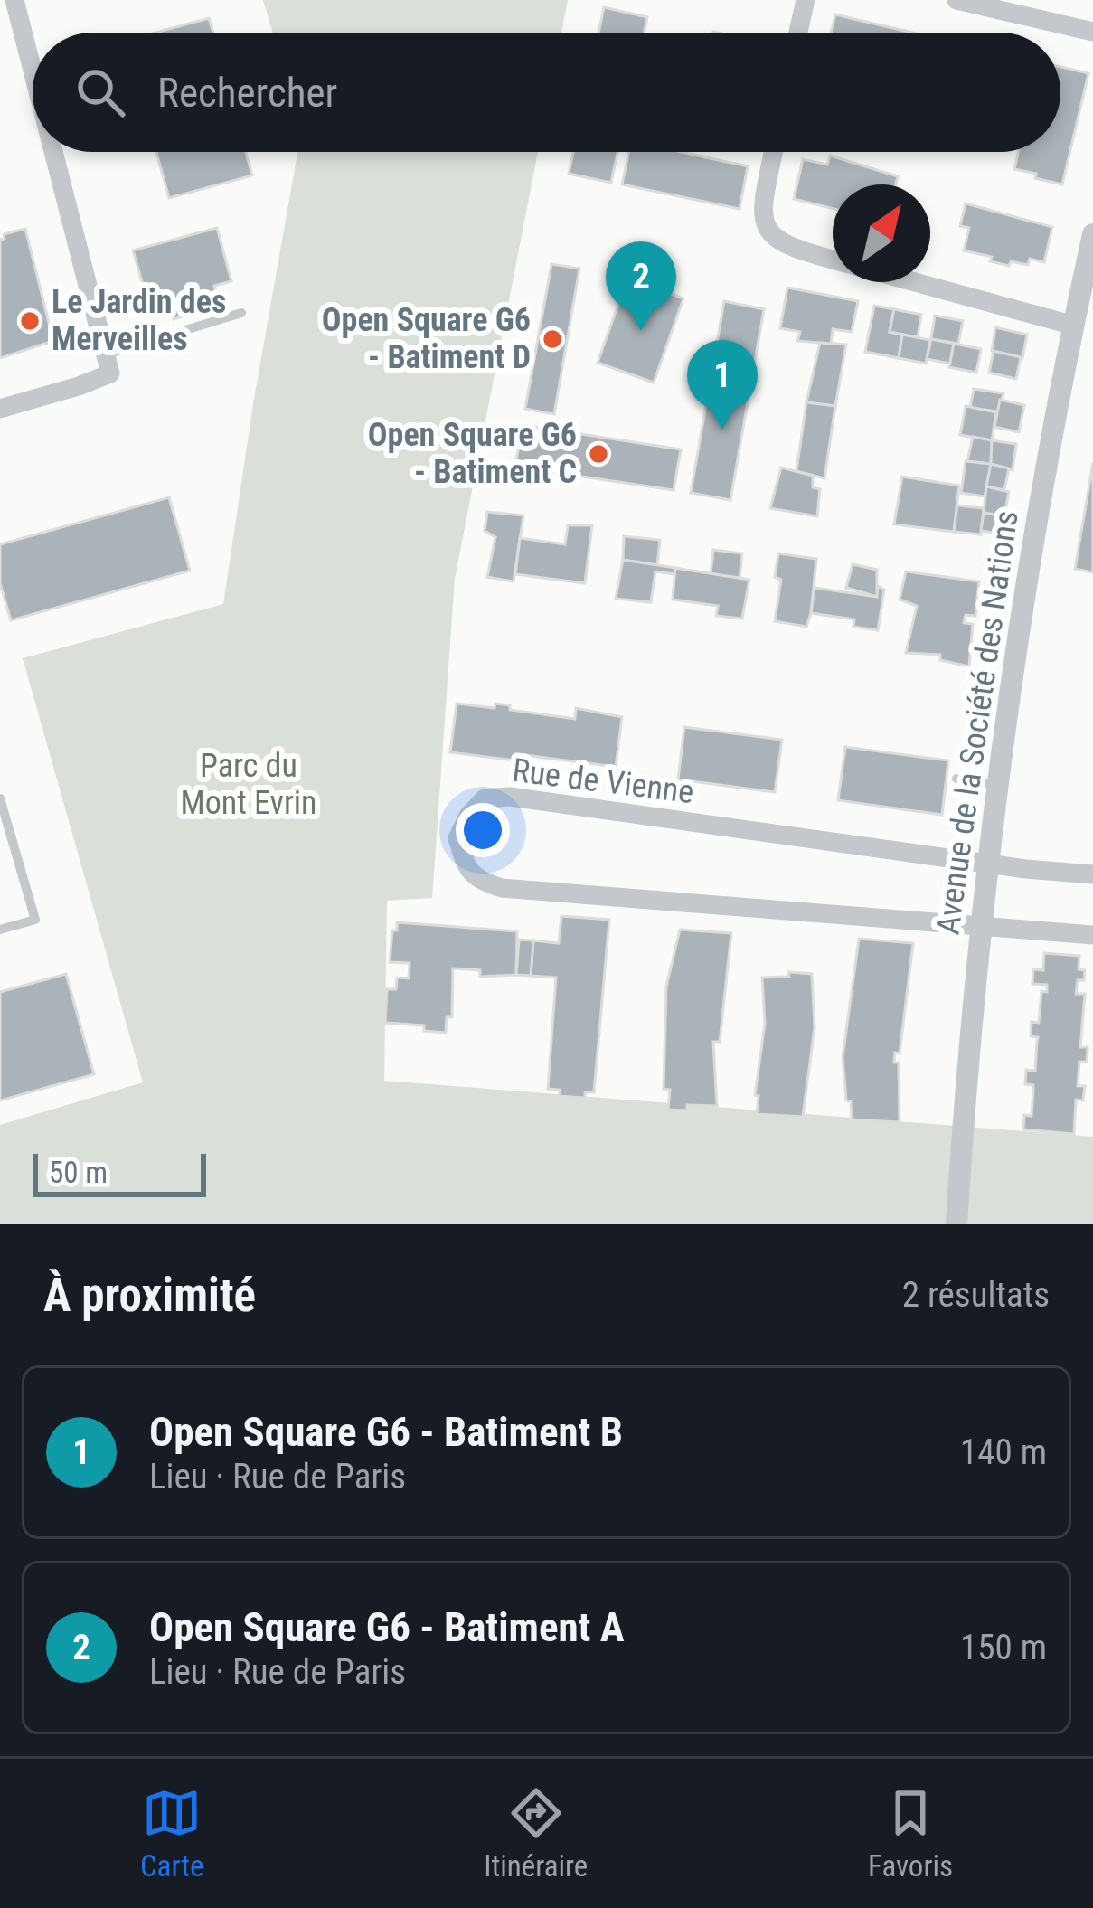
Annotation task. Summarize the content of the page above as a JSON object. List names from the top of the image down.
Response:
{
  "streets": {
    "street": ["Avenue de la Société des Nations", "Rue de Vienne"]
  },
  "crossings": [
    ["Avenue de la Société des Nations", "Rue de Vienne"]
  ],
  "parks": ["Parc du Mont Evrin"],
  "places": ["Le Jardin des Merveilles", "Open Square G6 - Batiment D", "Open Square G6 - Batiment C"],
  "scale_bar": "50 m",
  "north": "top right",
  "page": {
    "search": "Rechercher",
    "pins": ["2", "1"],
    "scale": "50 m",
    "heading": ["À proximité", "2 résultats"],
    "list": [
      {
        "mark": "1",
        "name": "Open Square G6 - Batiment B",
        "note": "Lieu · Rue de Paris",
        "value": "140 m"
      },
      {
        "mark": "2",
        "name": "Open Square G6 - Batiment A",
        "note": "Lieu · Rue de Paris",
        "value": "150 m"
      }
    ],
    "nav": ["Carte", "Itinéraire", "Favoris"]
  }
}
